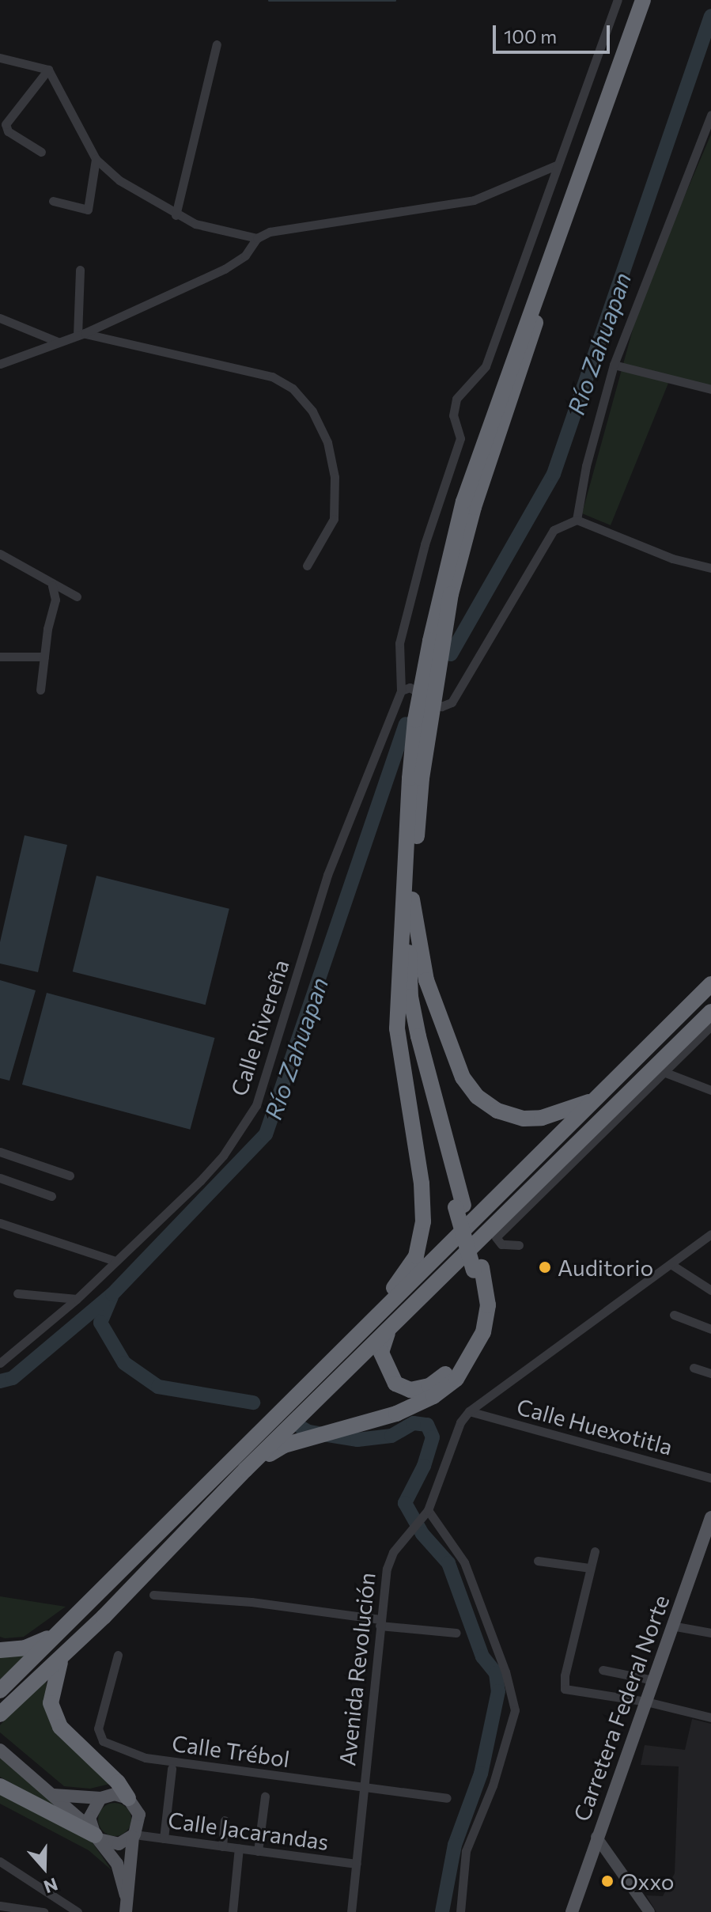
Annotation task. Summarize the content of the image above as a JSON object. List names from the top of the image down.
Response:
{
  "streets": {
    "main road": ["Carretera Federal Norte"],
    "street": [
      "Calle Rivereña",
      "Calle Huexotitla",
      "Avenida Revolución",
      "Calle Trébol",
      "Calle Jacarandas"
    ]
  },
  "crossings": [
    ["Calle Huexotitla", "Avenida Revolución"],
    ["Avenida Revolución", "Calle Trébol"],
    ["Avenida Revolución", "Calle Jacarandas"]
  ],
  "water": ["Río Zahuapan"],
  "places": ["Auditorio", "Oxxo"],
  "scale_bar": "100 m",
  "north": "bottom"
}
